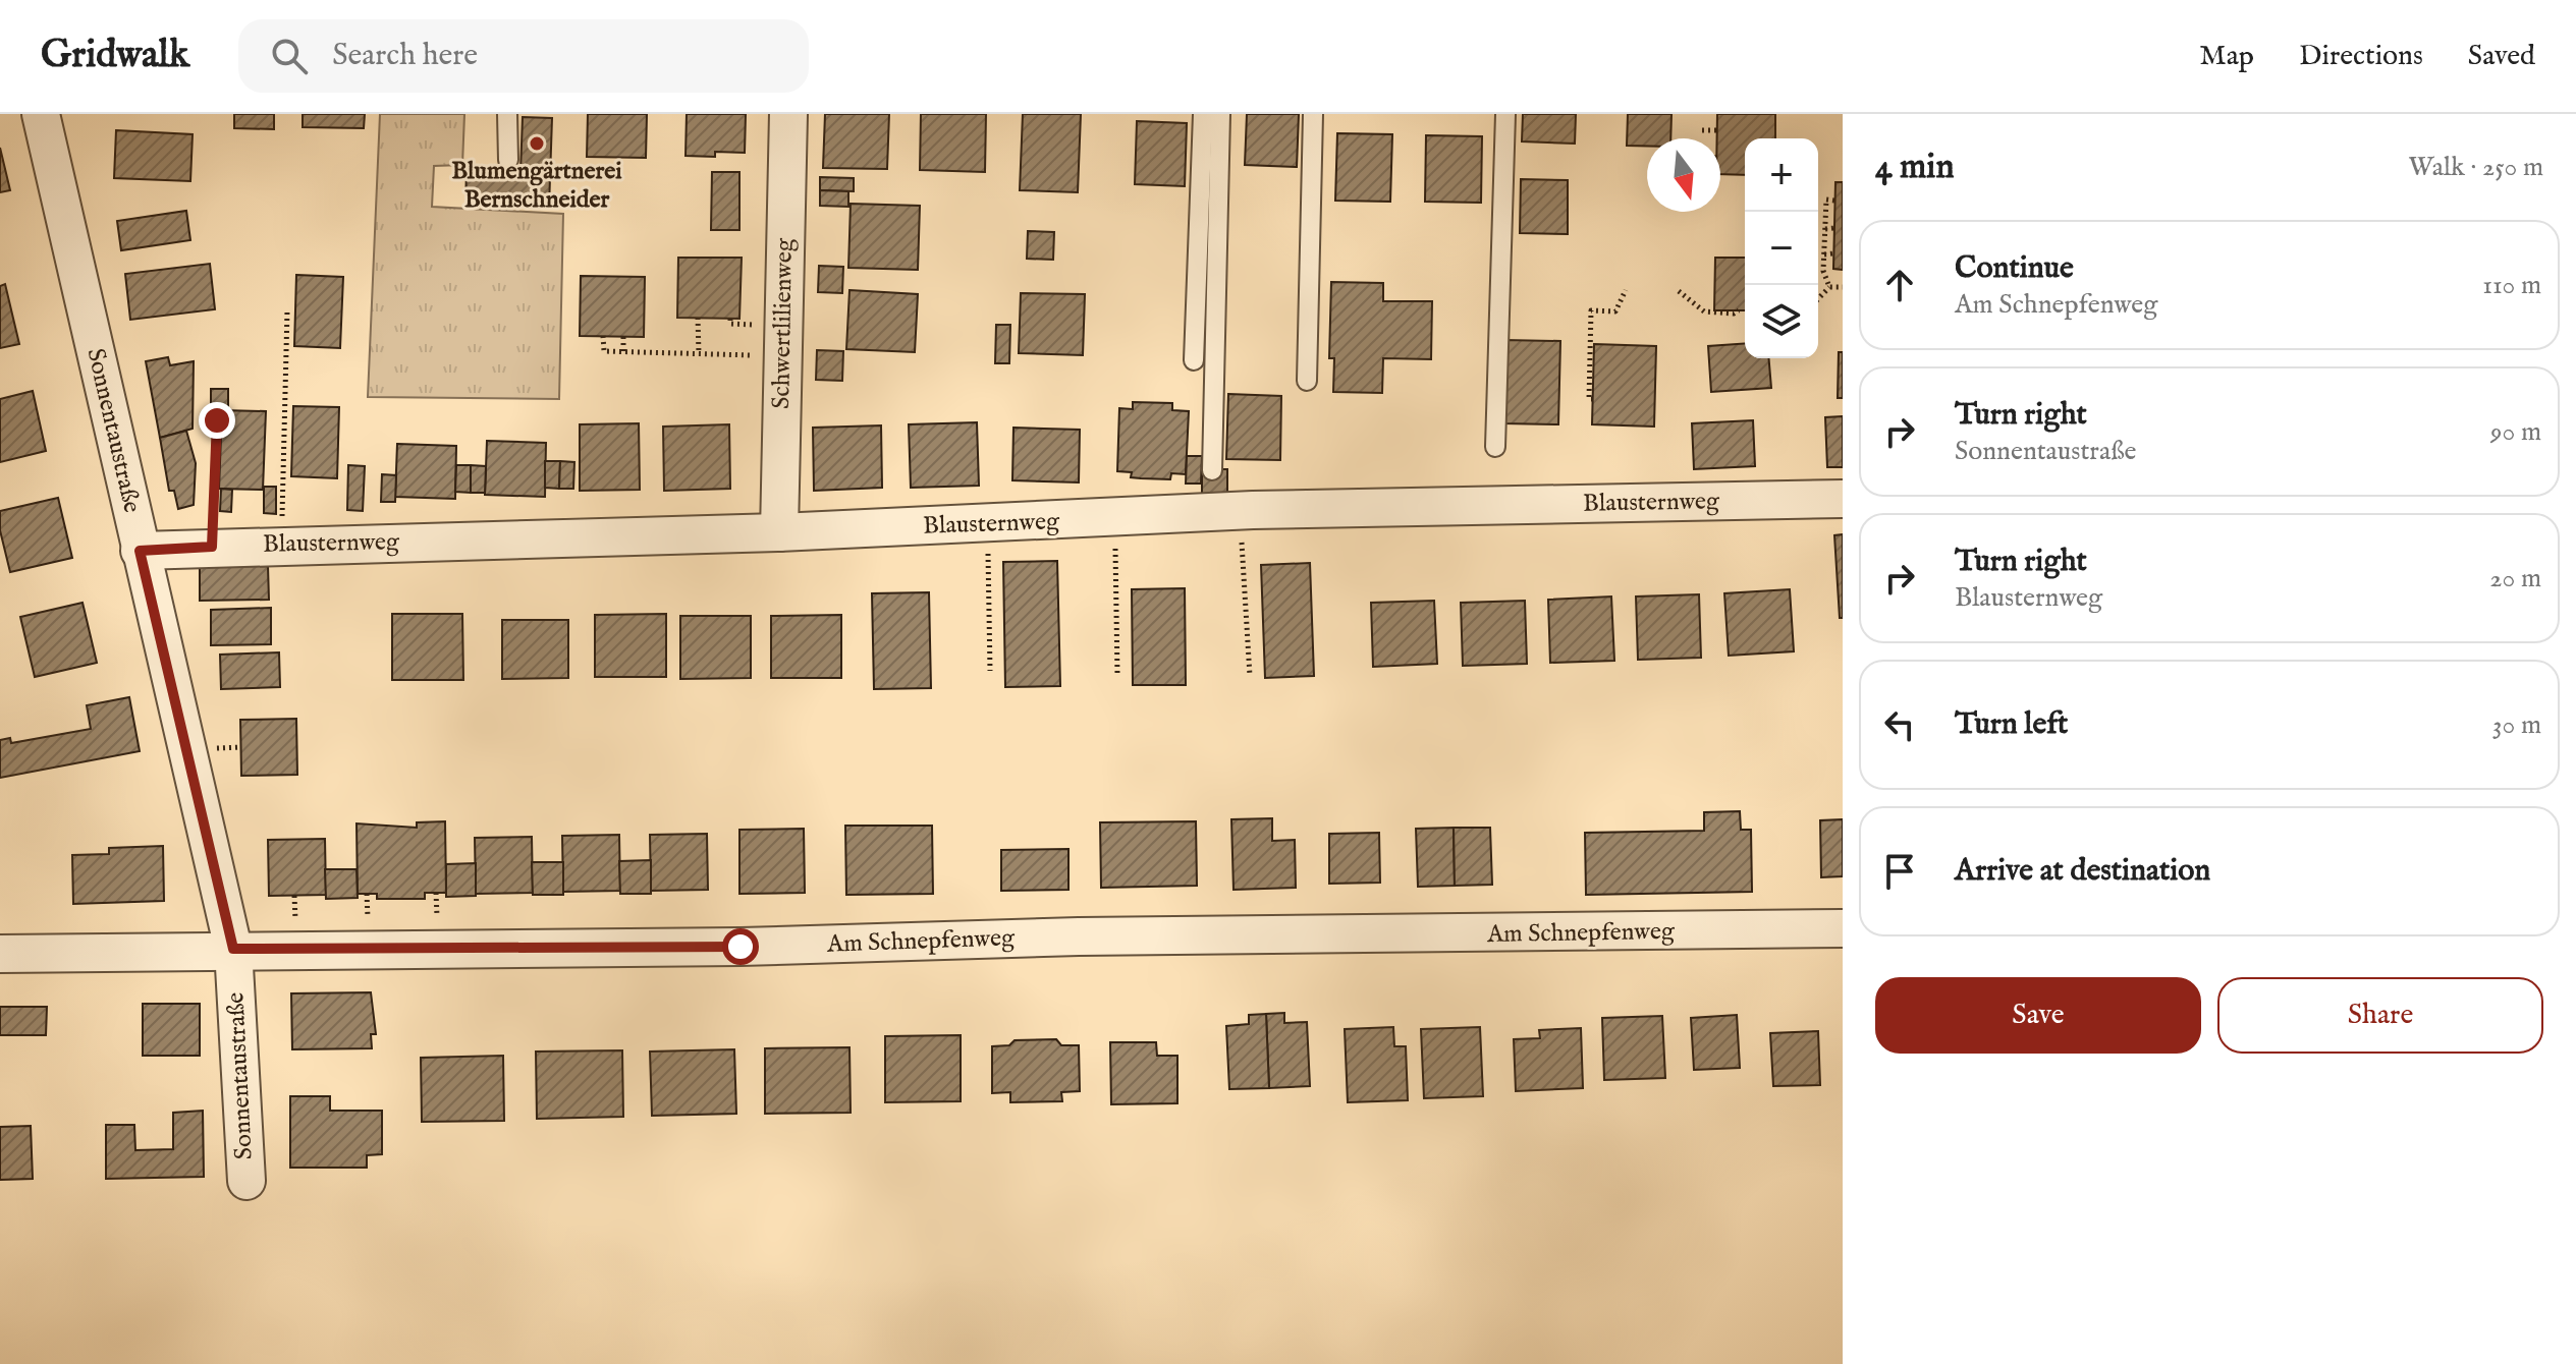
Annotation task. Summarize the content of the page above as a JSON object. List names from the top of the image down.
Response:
{
  "streets": {
    "street": [
      "Schwertlilienweg",
      "Sonnentaustraße",
      "Blausternweg",
      "Am Schnepfenweg"
    ]
  },
  "crossings": [
    ["Schwertlilienweg", "Blausternweg"],
    ["Sonnentaustraße", "Blausternweg"],
    ["Sonnentaustraße", "Am Schnepfenweg"]
  ],
  "places": ["Blumengärtnerei Bernschneider"],
  "north": "bottom",
  "page": {
    "header": "Gridwalk",
    "search": "Search here",
    "nav": ["Map", "Directions", "Saved"],
    "heading": ["4 min", "Walk · 250 m"],
    "map_buttons": ["+", "−"],
    "list": [
      ["Continue", "Am Schnepfenweg", "110 m"],
      ["Turn right", "Sonnentaustraße", "90 m"],
      ["Turn right", "Blausternweg", "20 m"],
      ["Turn left", "30 m"],
      "Arrive at destination"
    ],
    "buttons": ["Save", "Share"]
  }
}
